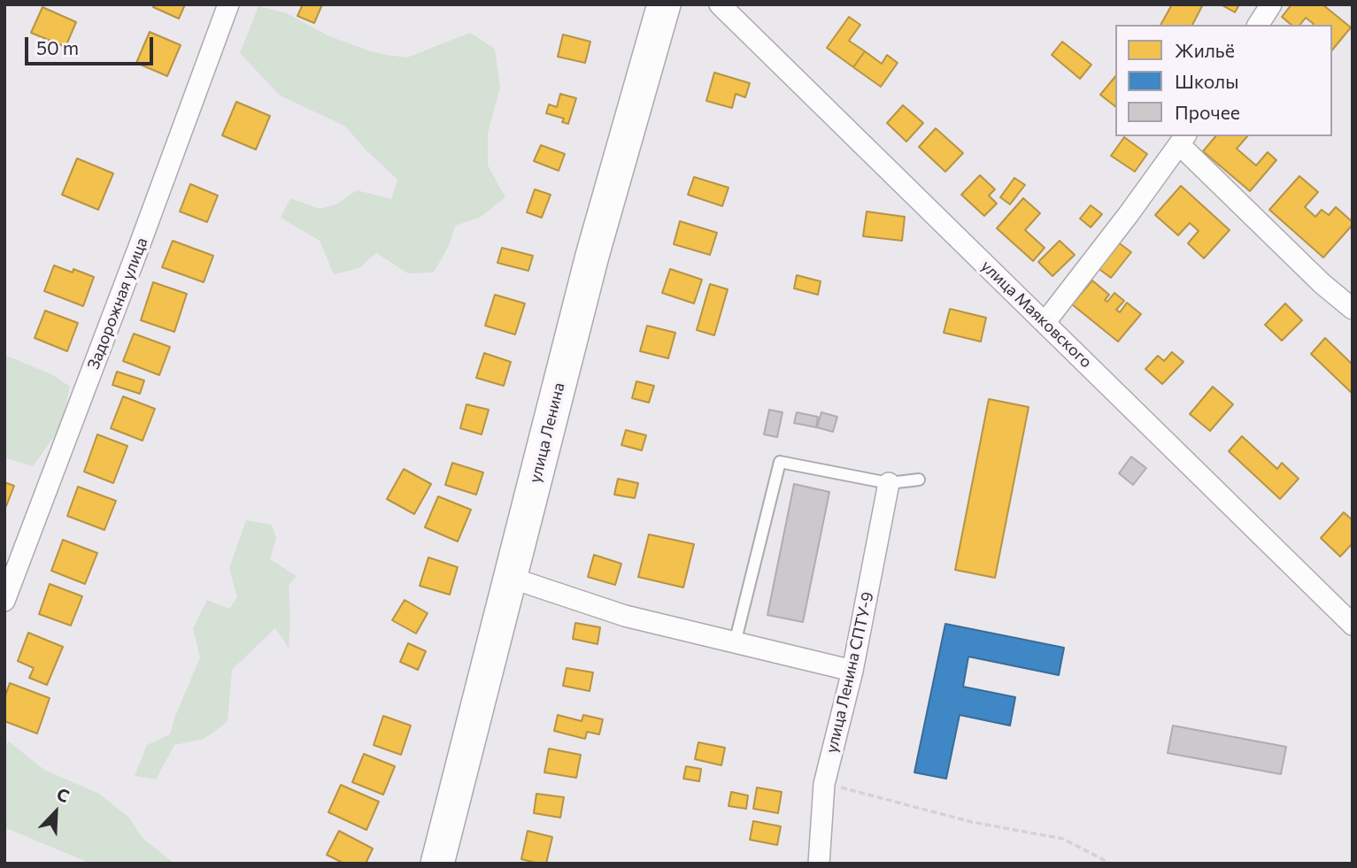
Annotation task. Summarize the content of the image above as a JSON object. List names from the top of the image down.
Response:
{
  "streets": {
    "main road": ["улица Ленина"],
    "street": ["Задорожная улица", "улица Маяковского", "улица Ленина СПТУ-9"]
  },
  "legend": ["Жильё", "Школы", "Прочее"],
  "scale_bar": "50 m",
  "north": "top right"
}
